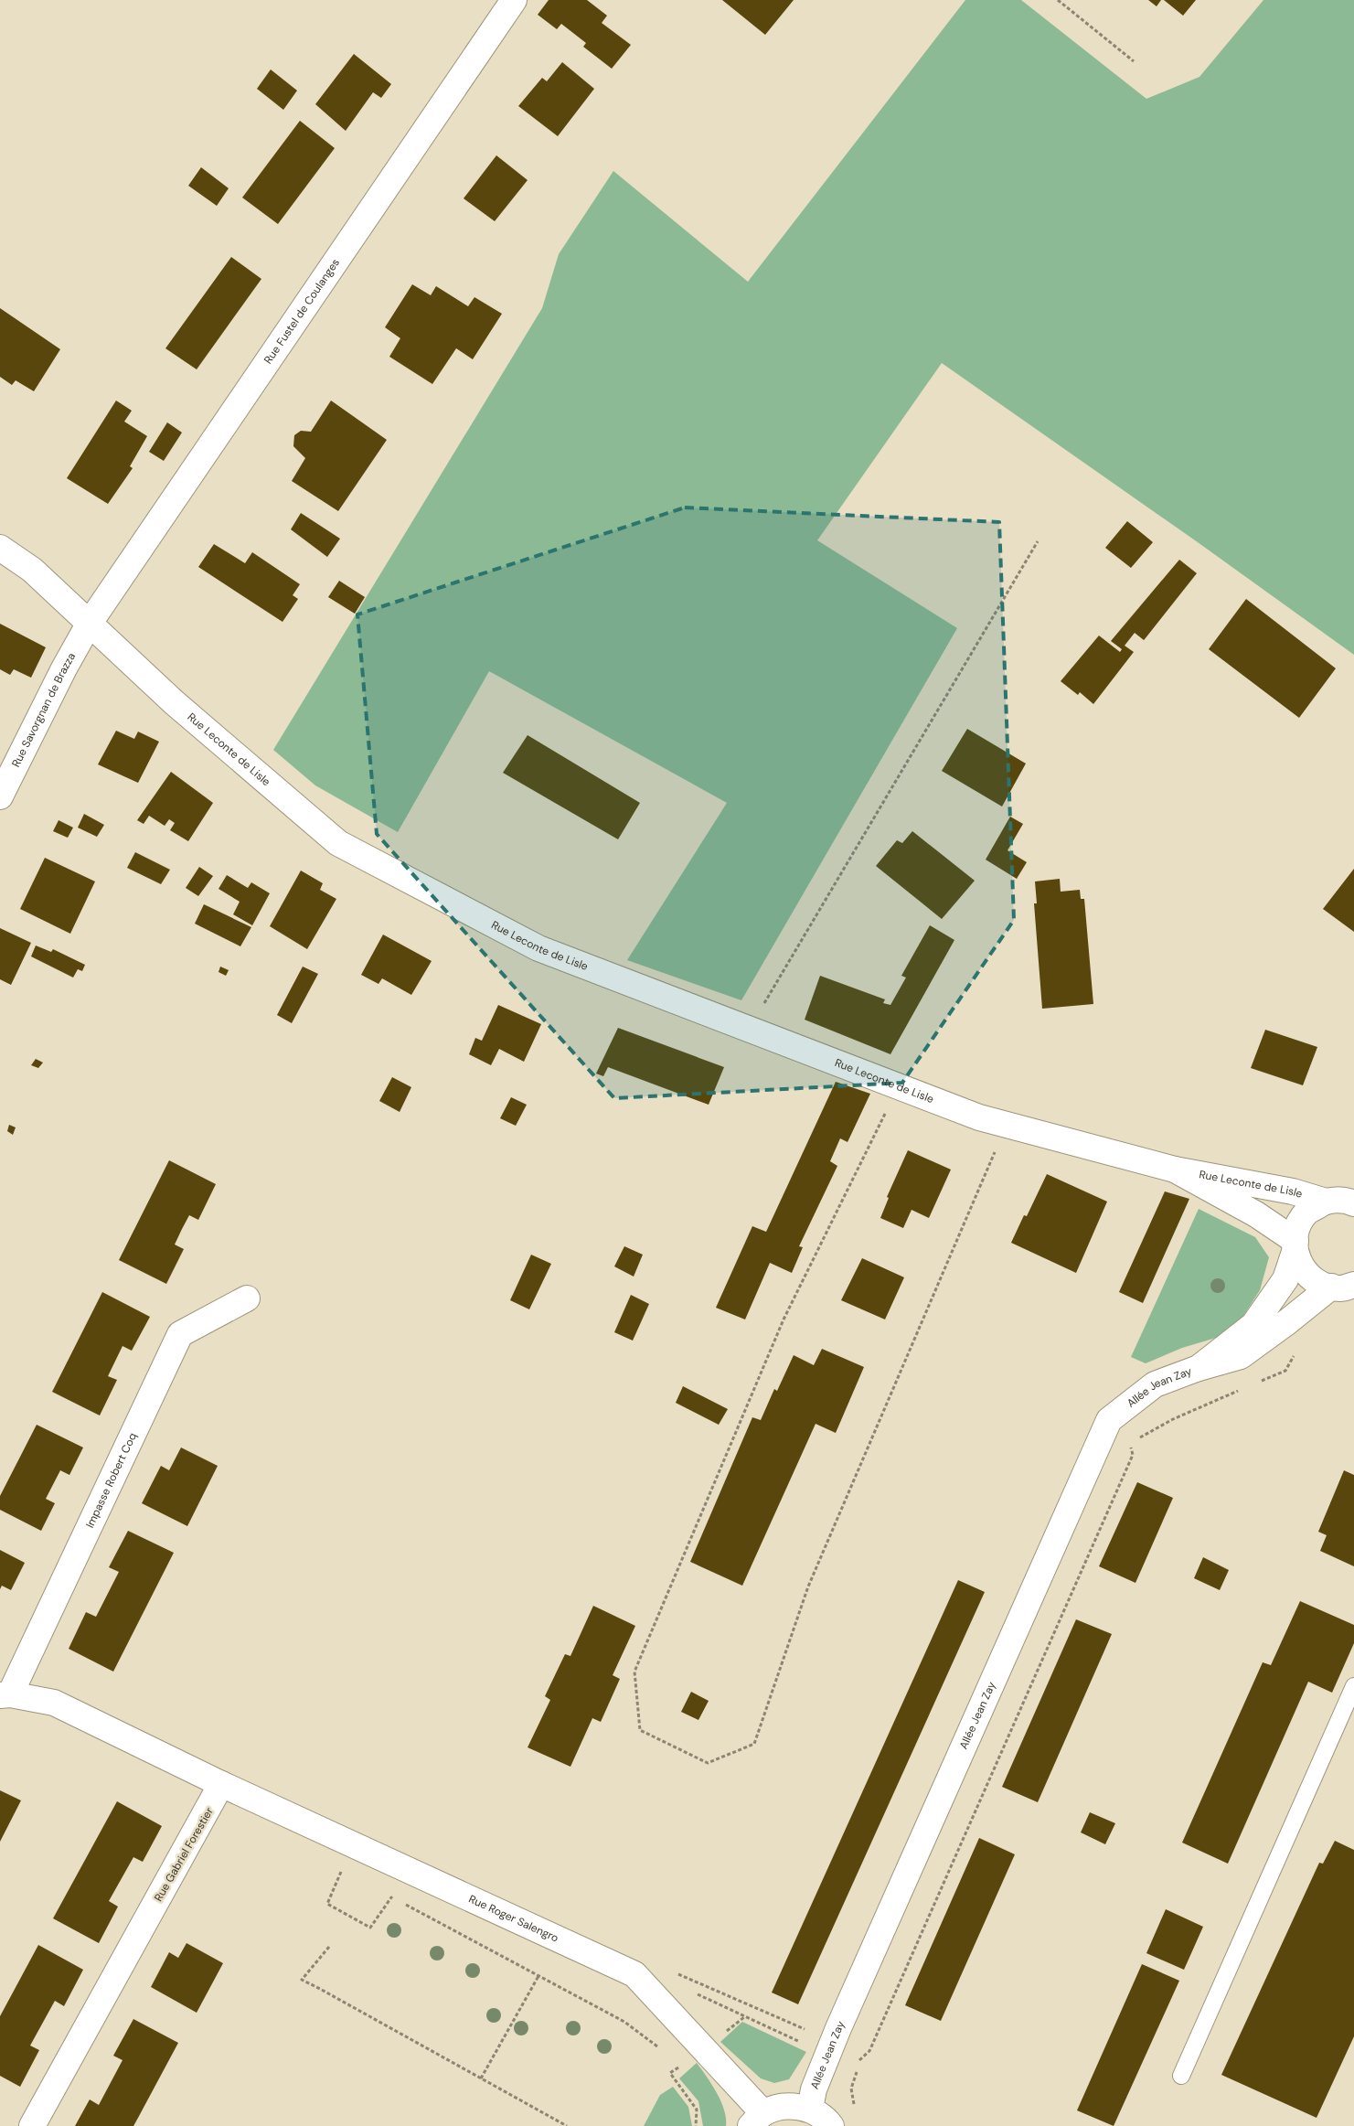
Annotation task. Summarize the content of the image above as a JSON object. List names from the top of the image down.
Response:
{
  "streets": {
    "street": [
      "Rue Fustel de Coulanges",
      "Rue Savorgnan de Brazza",
      "Rue Leconte de Lisle",
      "Allée Jean Zay",
      "Impasse Robert Coq",
      "Rue Gabriel Forestier",
      "Rue Roger Salengro"
    ]
  },
  "crossings": [
    ["Rue Fustel de Coulanges", "Rue Savorgnan de Brazza"],
    ["Rue Fustel de Coulanges", "Rue Leconte de Lisle"],
    ["Rue Savorgnan de Brazza", "Rue Leconte de Lisle"],
    ["Rue Leconte de Lisle", "Allée Jean Zay"],
    ["Rue Gabriel Forestier", "Rue Roger Salengro"]
  ]
}
